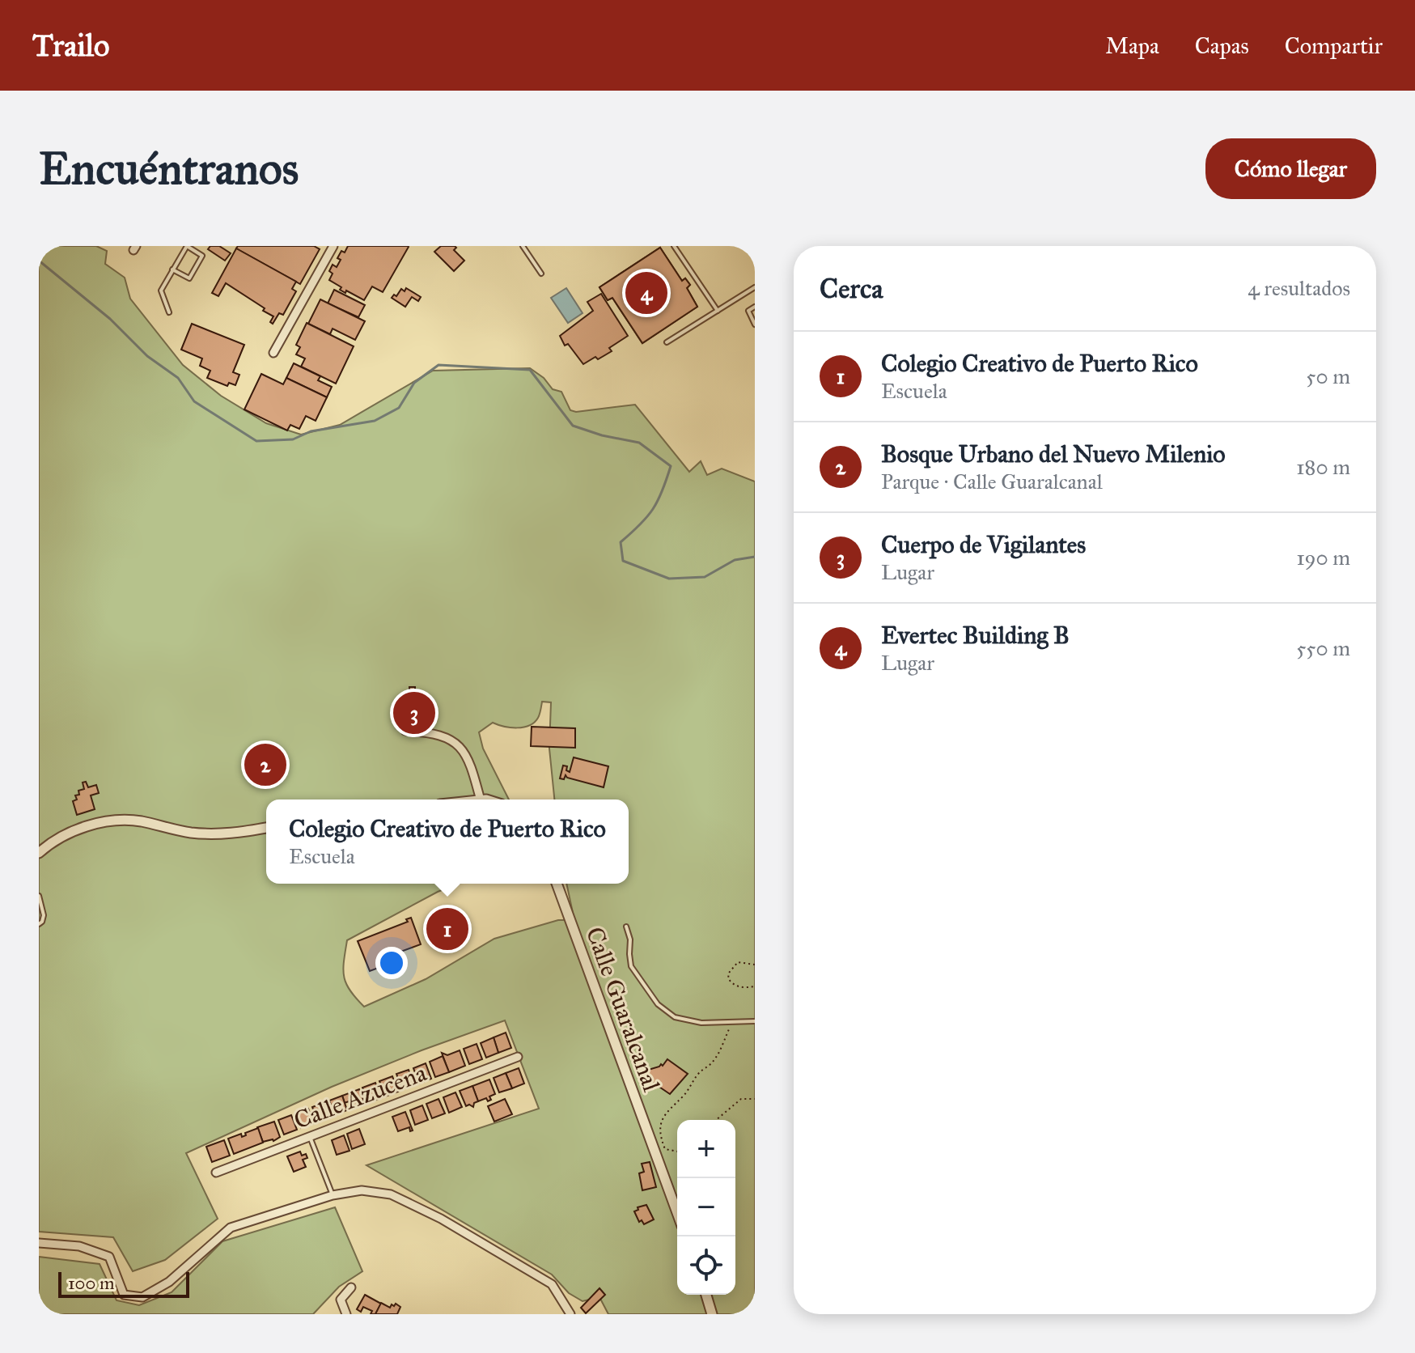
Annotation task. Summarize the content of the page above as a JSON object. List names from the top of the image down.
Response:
{
  "streets": {
    "street": ["Calle Guaralcanal", "Calle Azucena"]
  },
  "scale_bar": "100 m",
  "page": {
    "header": "Trailo",
    "nav": ["Mapa", "Capas", "Compartir"],
    "buttons": "Cómo llegar",
    "title": "Encuéntranos",
    "heading": ["Cerca", "4 resultados"],
    "pins": [
      "4",
      "3",
      "2",
      "1"
    ],
    "list": [
      {
        "mark": "1",
        "name": "Colegio Creativo de Puerto Rico",
        "note": "Escuela",
        "value": "50 m"
      },
      {
        "mark": "2",
        "name": "Bosque Urbano del Nuevo Milenio",
        "note": "Parque · Calle Guaralcanal",
        "value": "180 m"
      },
      {
        "mark": "3",
        "name": "Cuerpo de Vigilantes",
        "note": "Lugar",
        "value": "190 m"
      },
      {
        "mark": "4",
        "name": "Evertec Building B",
        "note": "Lugar",
        "value": "550 m"
      }
    ],
    "popup": ["Colegio Creativo de Puerto Rico", "Escuela"],
    "map_buttons": ["+", "−"],
    "scale": "100 m"
  }
}
